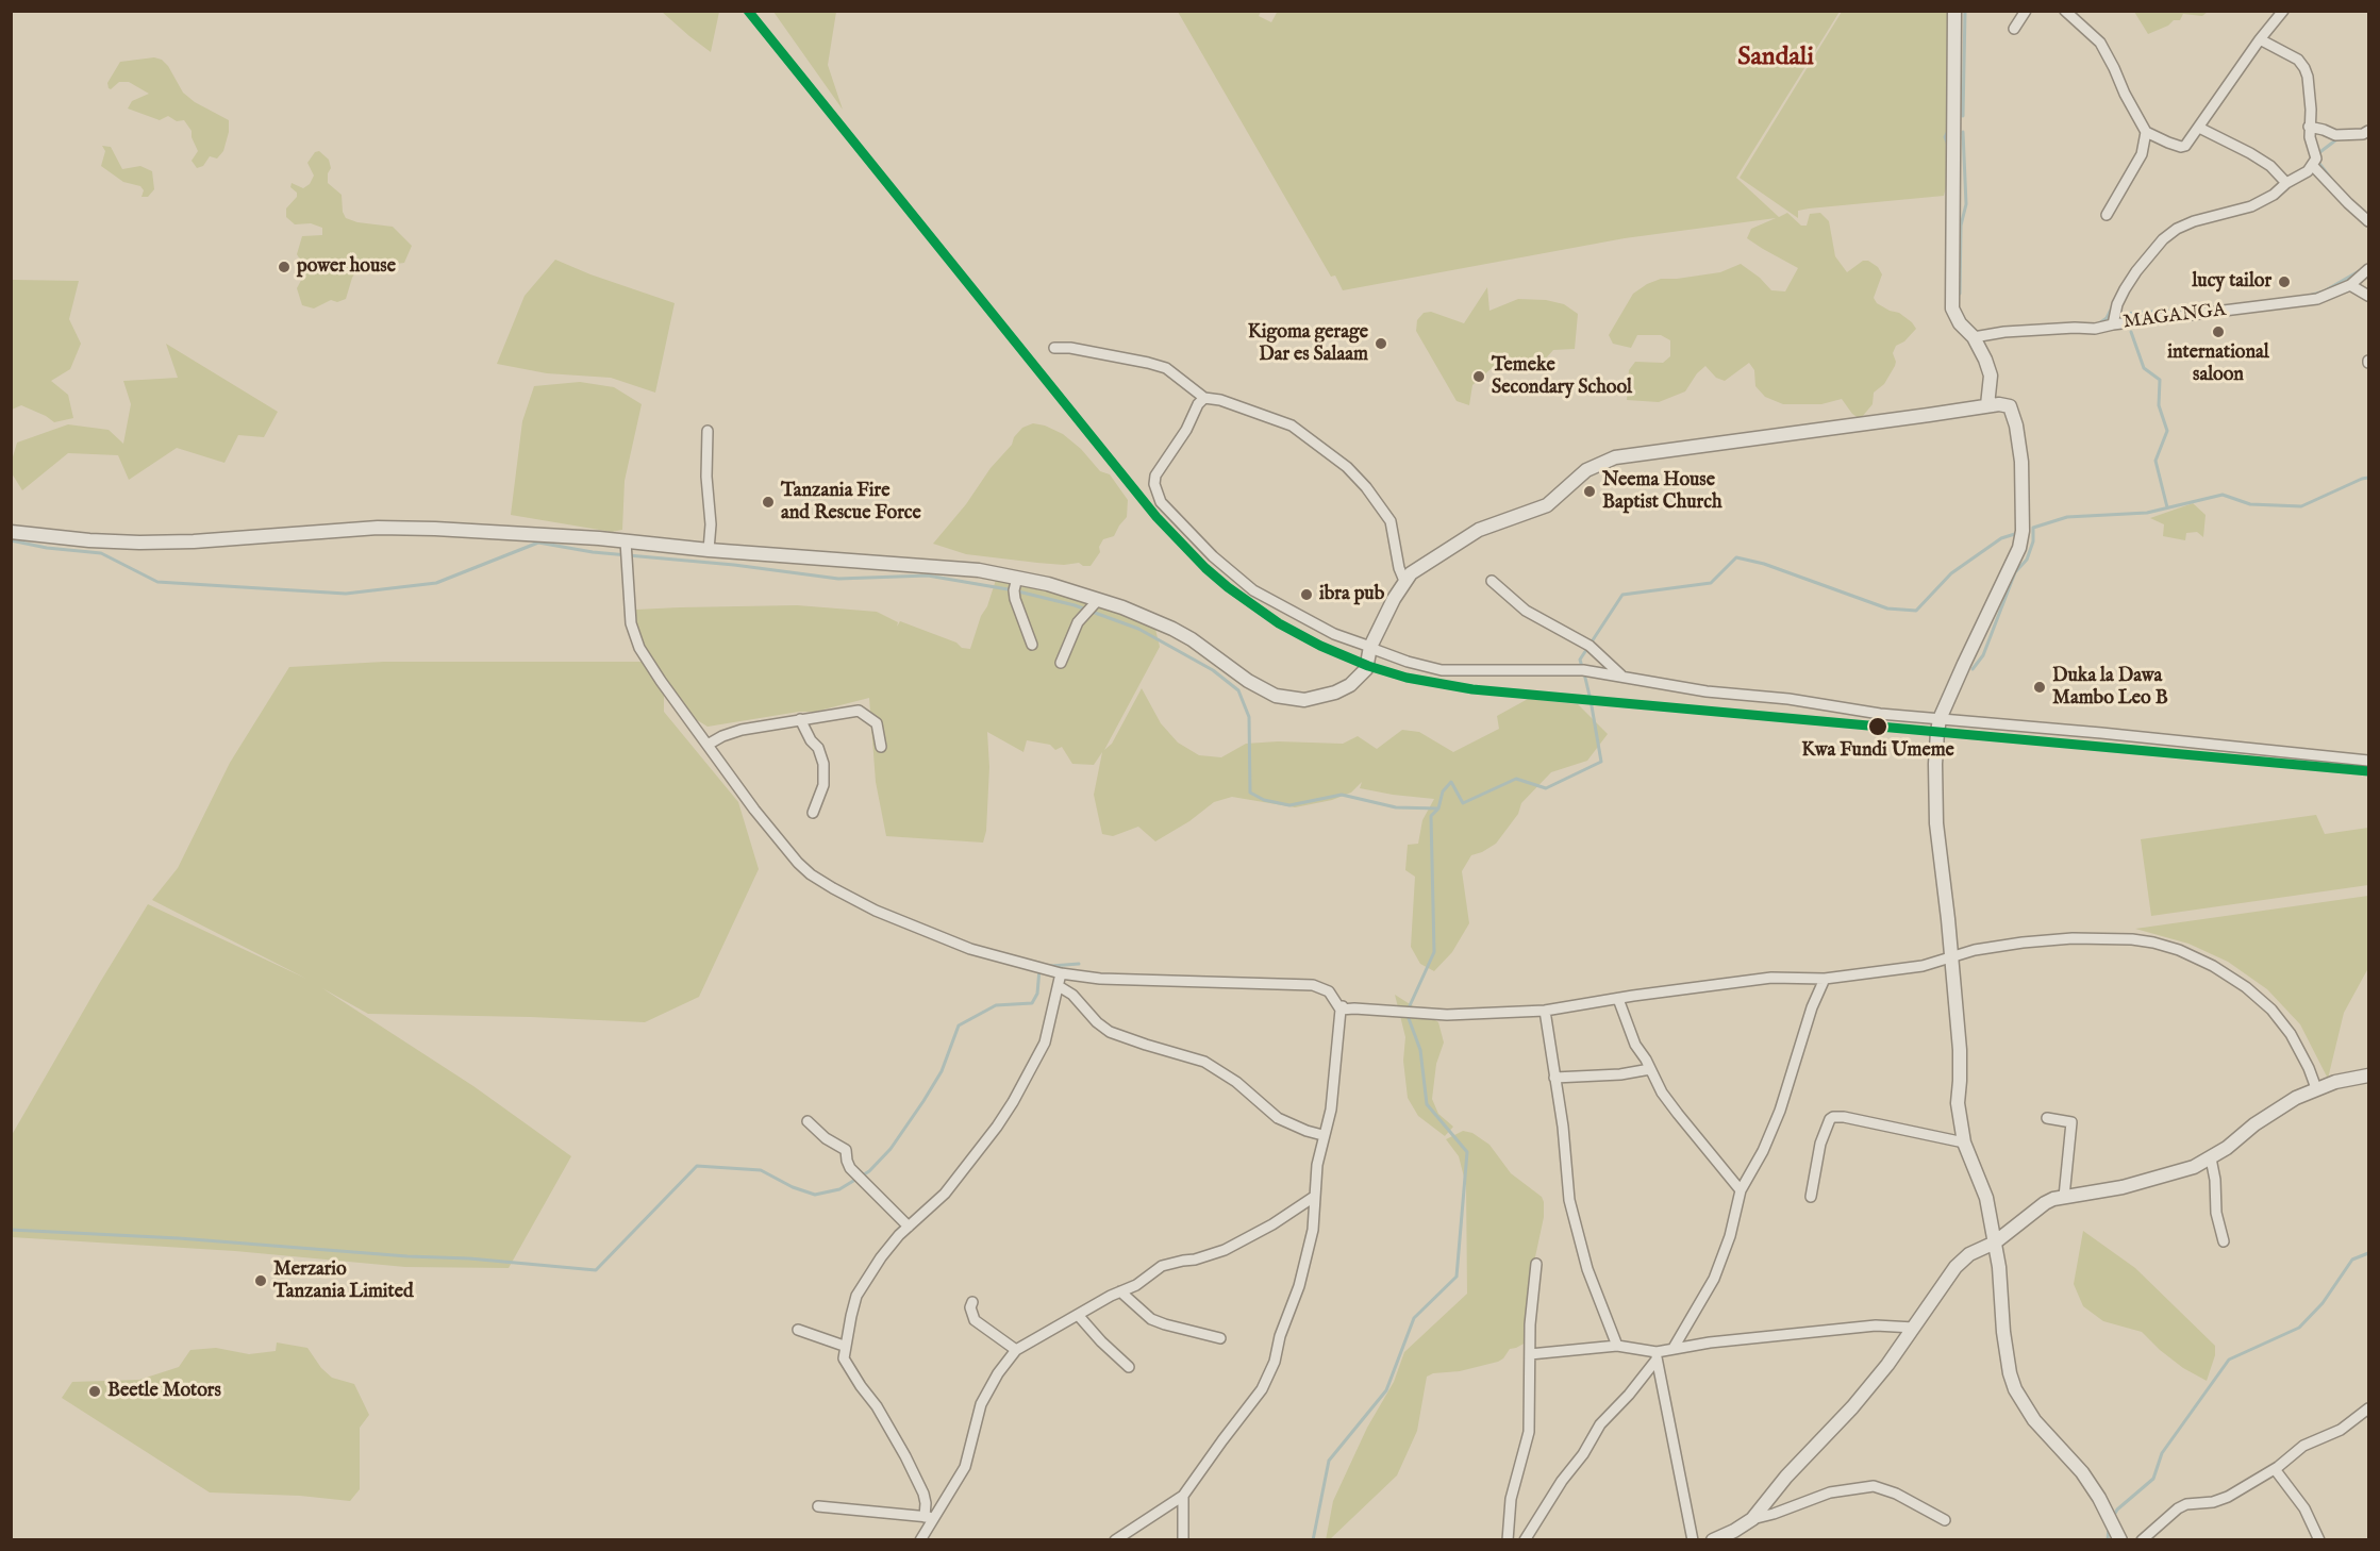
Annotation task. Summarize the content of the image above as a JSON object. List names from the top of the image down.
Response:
{
  "streets": {
    "street": ["MAGANGA"]
  },
  "districts": ["Sandali"],
  "places": [
    "power house",
    "lucy tailor",
    "international saloon",
    "Kigoma gerage Dar es Salaam",
    "Temeke Secondary School",
    "Neema House Baptist Church",
    "Tanzania Fire and Rescue Force",
    "ibra pub",
    "Duka la Dawa Mambo Leo B",
    "Kwa Fundi Umeme",
    "Merzario Tanzania Limited",
    "Beetle Motors"
  ]
}
